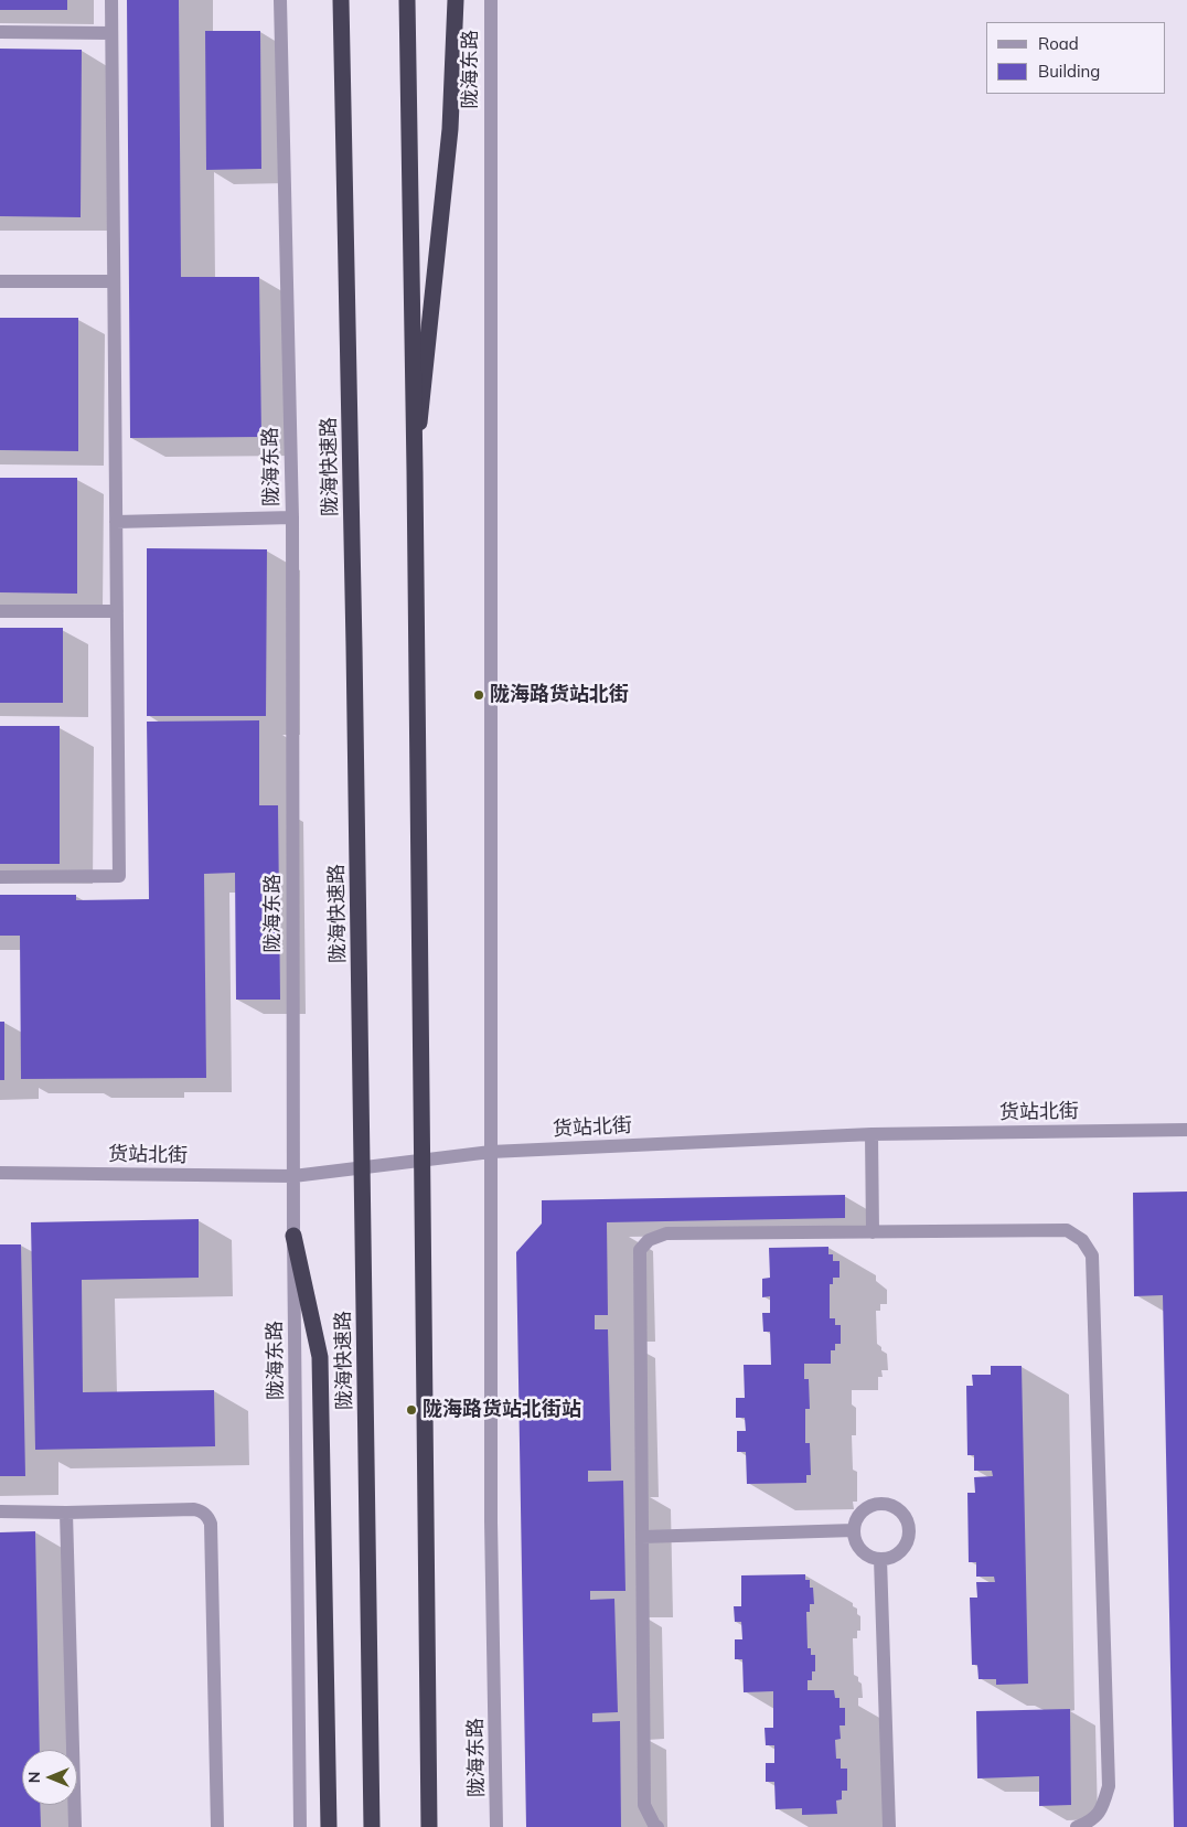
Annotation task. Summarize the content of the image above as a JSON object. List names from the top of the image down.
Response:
{
  "streets": {
    "highway": ["陇海快速路"],
    "street": ["陇海东路", "货站北街"]
  },
  "crossings": [
    ["陇海东路", "货站北街"]
  ],
  "places": ["陇海路货站北街", "陇海路货站北街站"],
  "legend": ["Road", "Building"],
  "north": "left"
}
